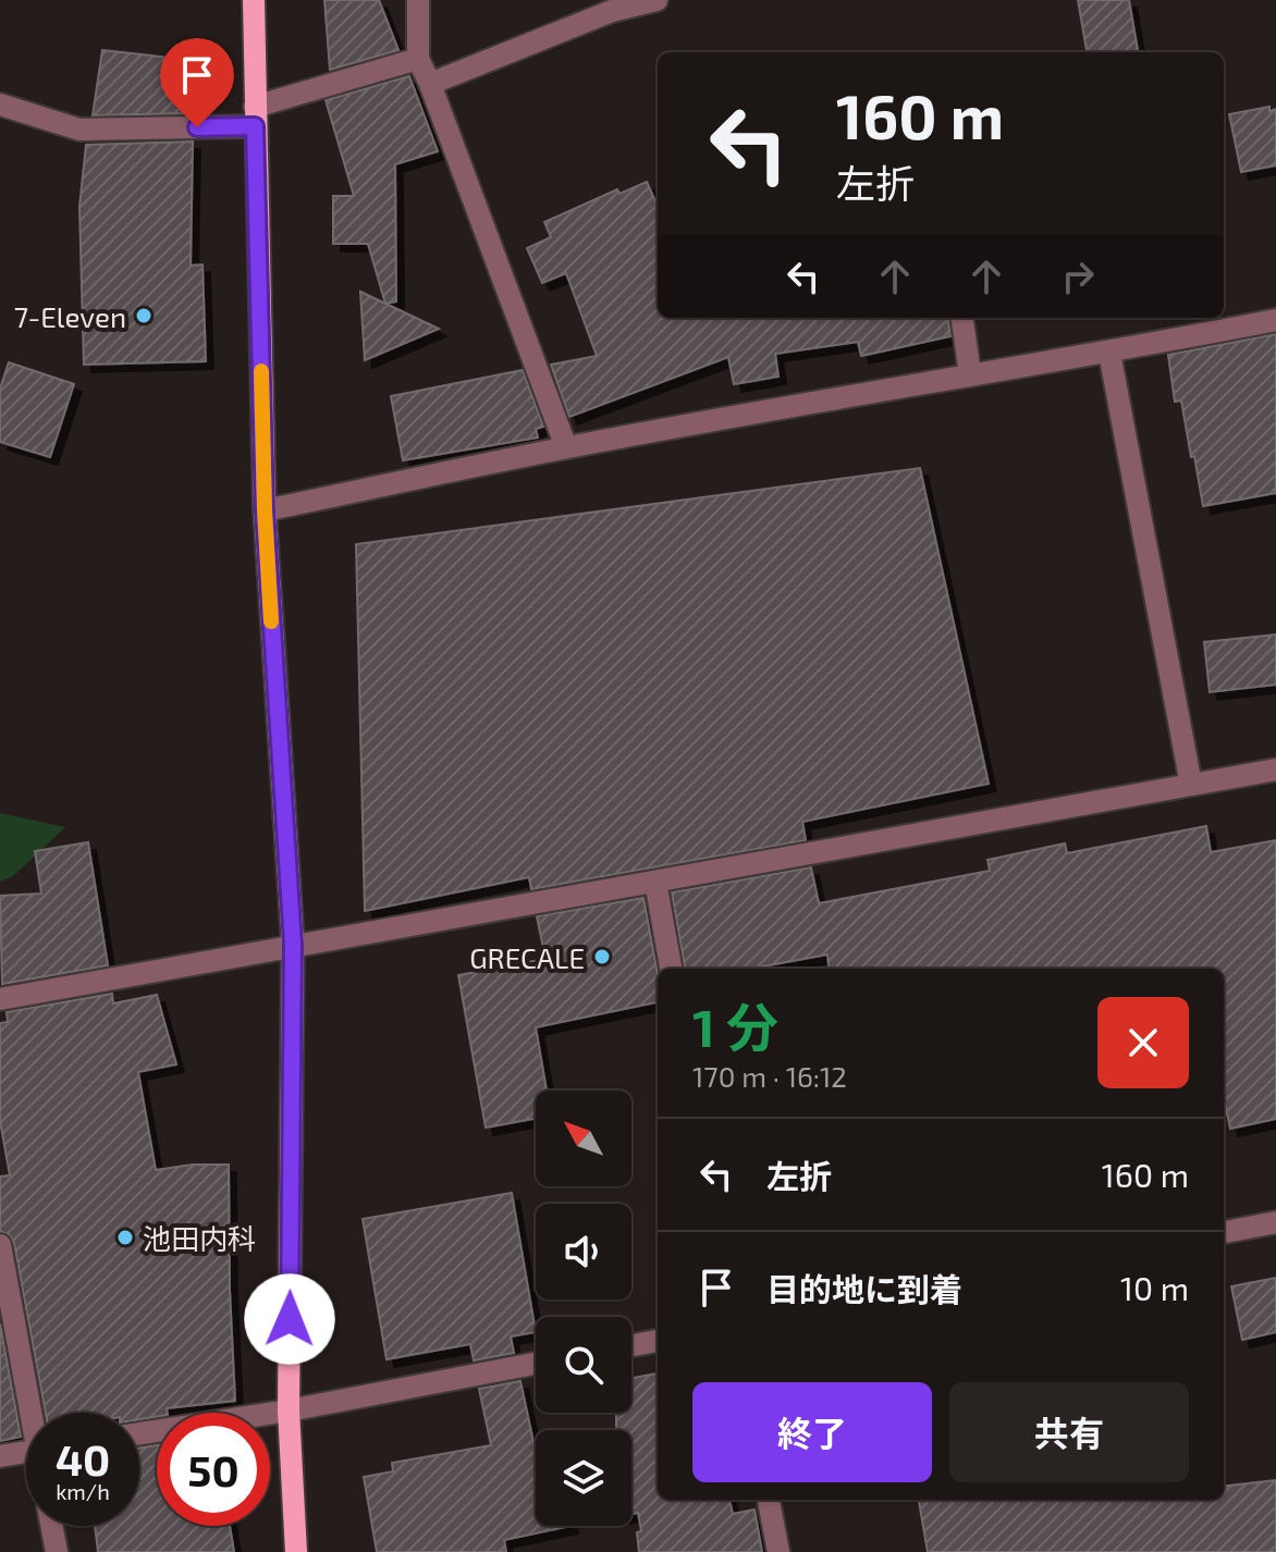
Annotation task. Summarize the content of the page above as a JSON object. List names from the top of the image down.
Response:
{
  "places": ["7-Eleven", "GRECALE", "池田内科"],
  "north": "top left",
  "page": {
    "turn": ["160 m", "左折"],
    "heading": ["1 分", "170 m · 16:12"],
    "list": [
      {
        "name": "左折",
        "value": "160 m"
      },
      {
        "name": "目的地に到着",
        "value": "10 m"
      }
    ],
    "buttons": ["終了", "共有"],
    "speed": "40 km/h",
    "limit": "50"
  }
}
